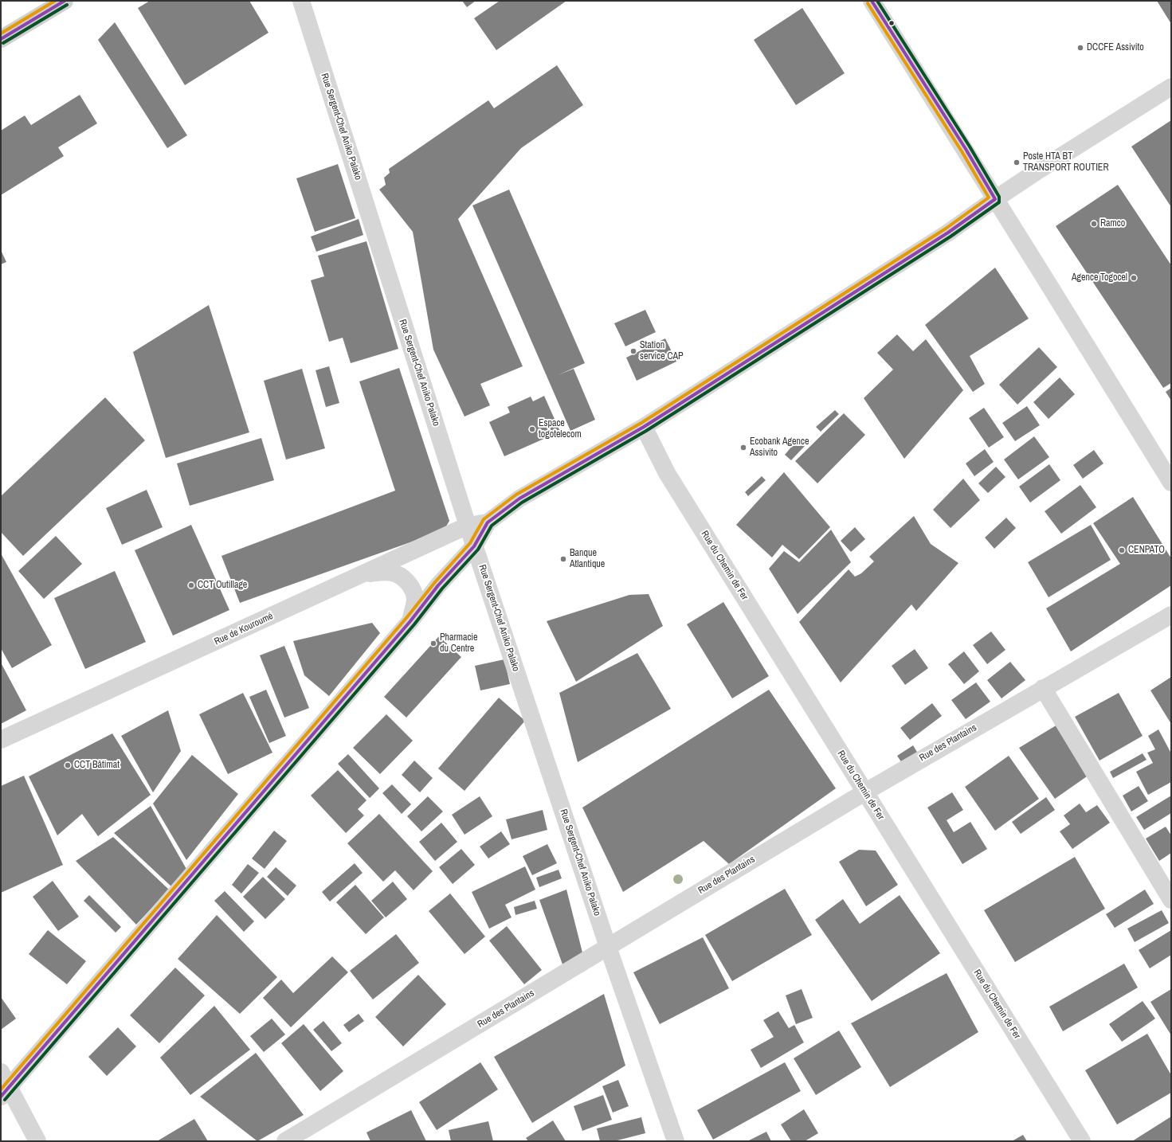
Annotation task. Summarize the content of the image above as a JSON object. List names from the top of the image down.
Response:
{
  "streets": {
    "street": [
      "Rue Sergent-Chef Aniko Palako",
      "Rue du Chemin de Fer",
      "Rue de Kouroumé",
      "Rue des Plantains"
    ]
  },
  "crossings": [
    ["Rue Sergent-Chef Aniko Palako", "Rue de Kouroumé"],
    ["Rue Sergent-Chef Aniko Palako", "Rue des Plantains"],
    ["Rue du Chemin de Fer", "Rue des Plantains"]
  ],
  "places": [
    "DCCFE Assivito",
    "Poste HTA BT TRANSPORT ROUTIER",
    "Ramco",
    "Agence Togocel",
    "Station service CAP",
    "Espace togotelecom",
    "Ecobank Agence Assivito",
    "CENPATO",
    "Banque Atlantique",
    "CCT Outillage",
    "Pharmacie du Centre",
    "CCT Bâtimat"
  ]
}
